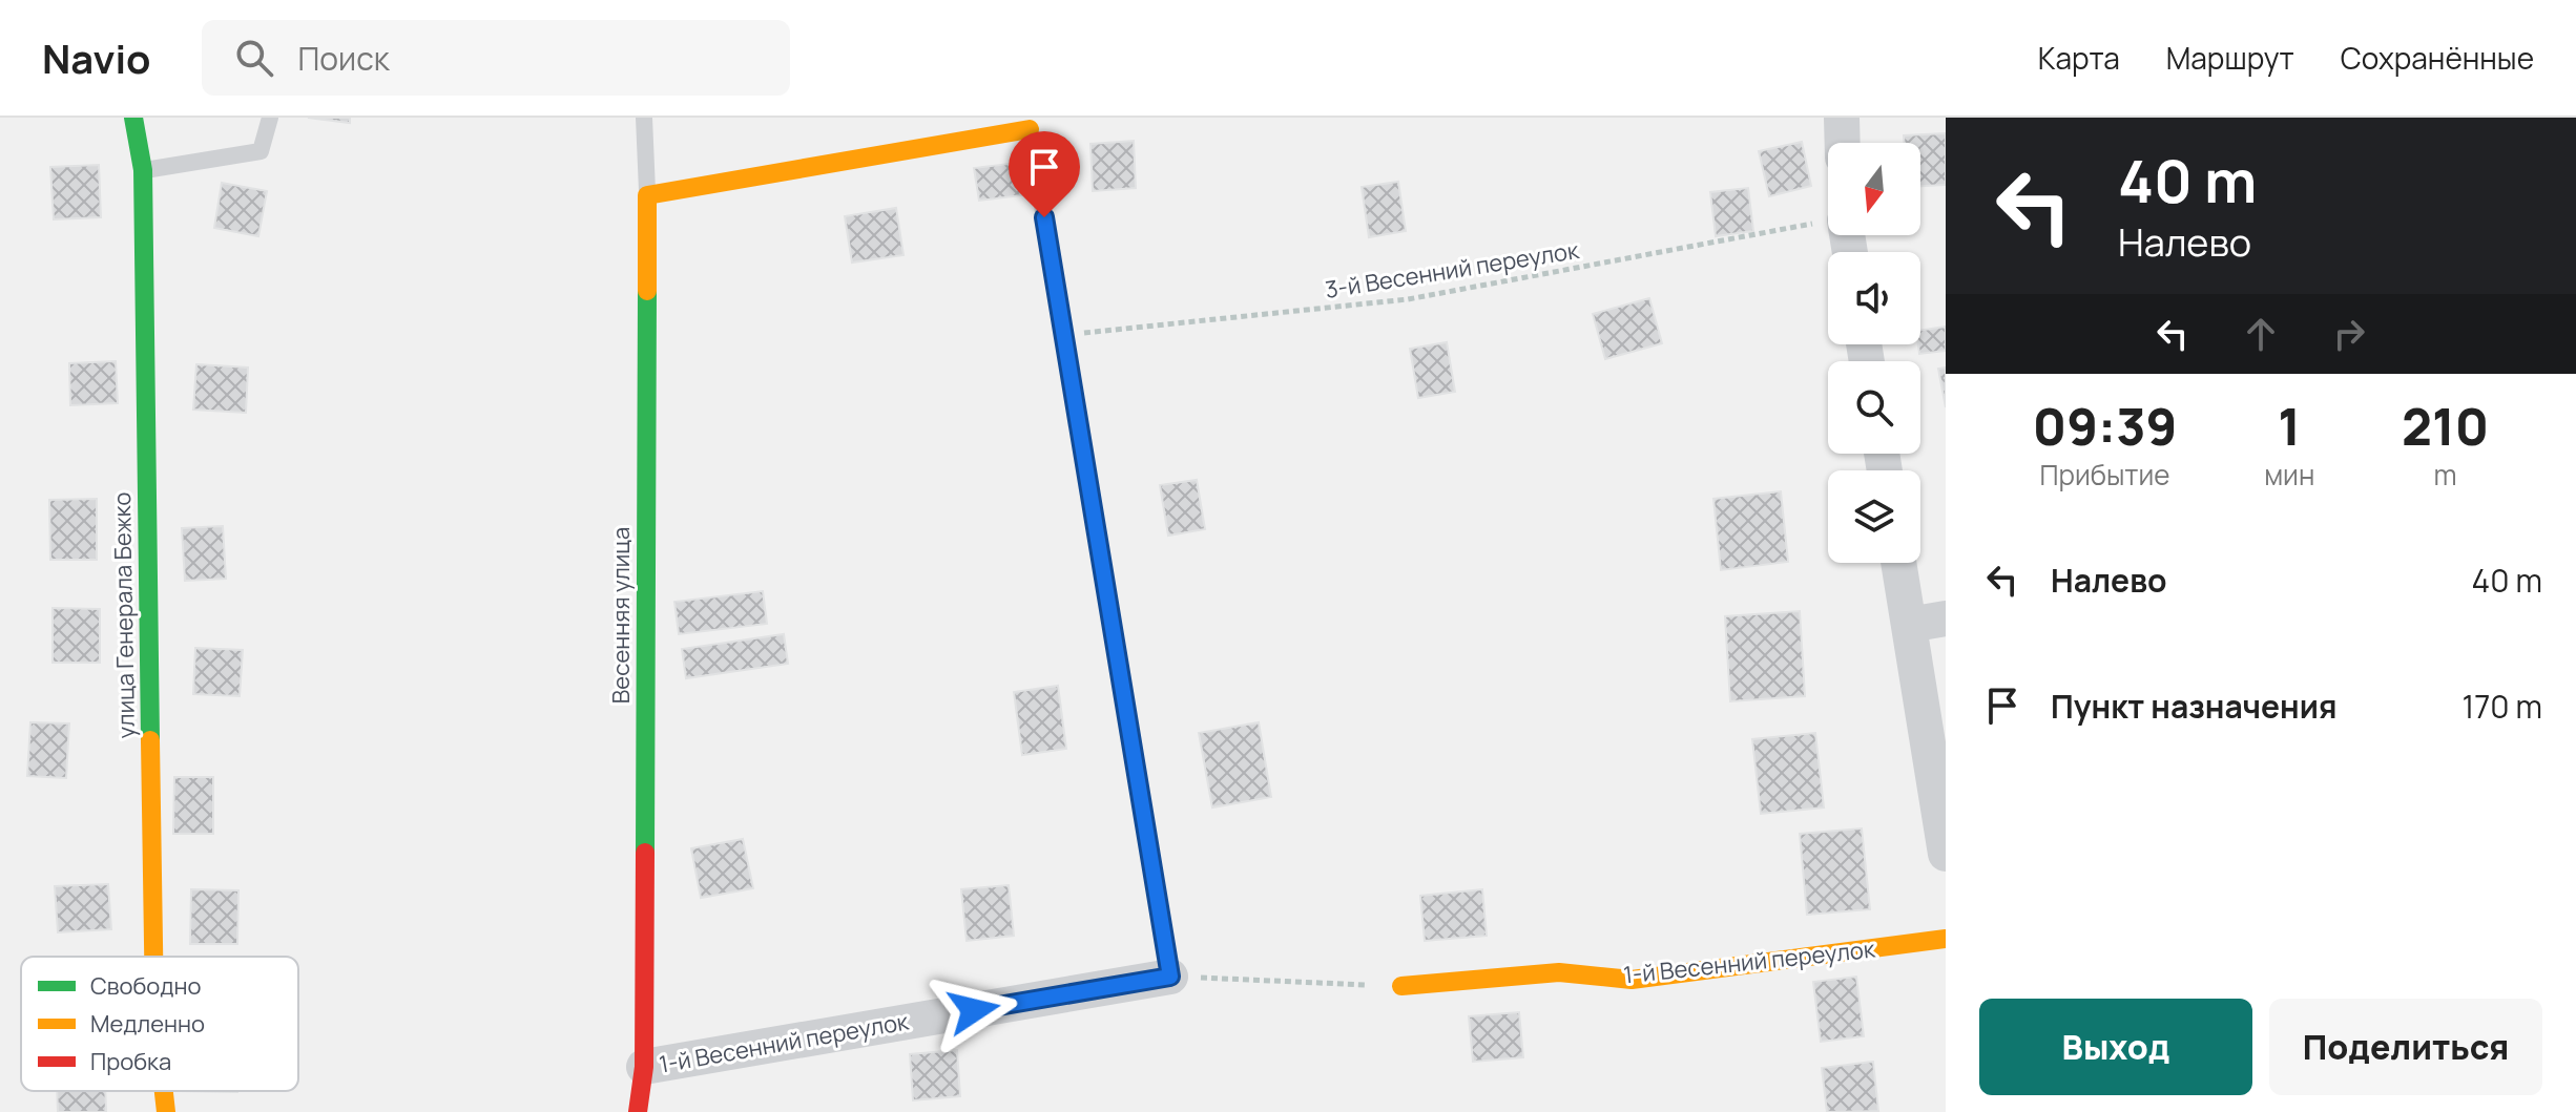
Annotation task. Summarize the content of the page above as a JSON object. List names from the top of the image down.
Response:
{
  "streets": {
    "street": ["улица Генерала Бежко", "Весенняя улица", "1-й Весенний переулок"],
    "path": ["3-й Весенний переулок"]
  },
  "crossings": [
    ["Весенняя улица", "1-й Весенний переулок"]
  ],
  "legend": ["Свободно", "Медленно", "Пробка"],
  "north": "bottom",
  "page": {
    "header": "Navio",
    "search": "Поиск",
    "nav": ["Карта", "Маршрут", "Сохранённые"],
    "turn": ["40 m", "Налево"],
    "eta": [
      "09:39",
      "Прибытие",
      "1",
      "мин",
      "210",
      "m"
    ],
    "list": [
      {
        "name": "Налево",
        "value": "40 m"
      },
      {
        "name": "Пункт назначения",
        "value": "170 m"
      }
    ],
    "buttons": ["Выход", "Поделиться"]
  }
}
